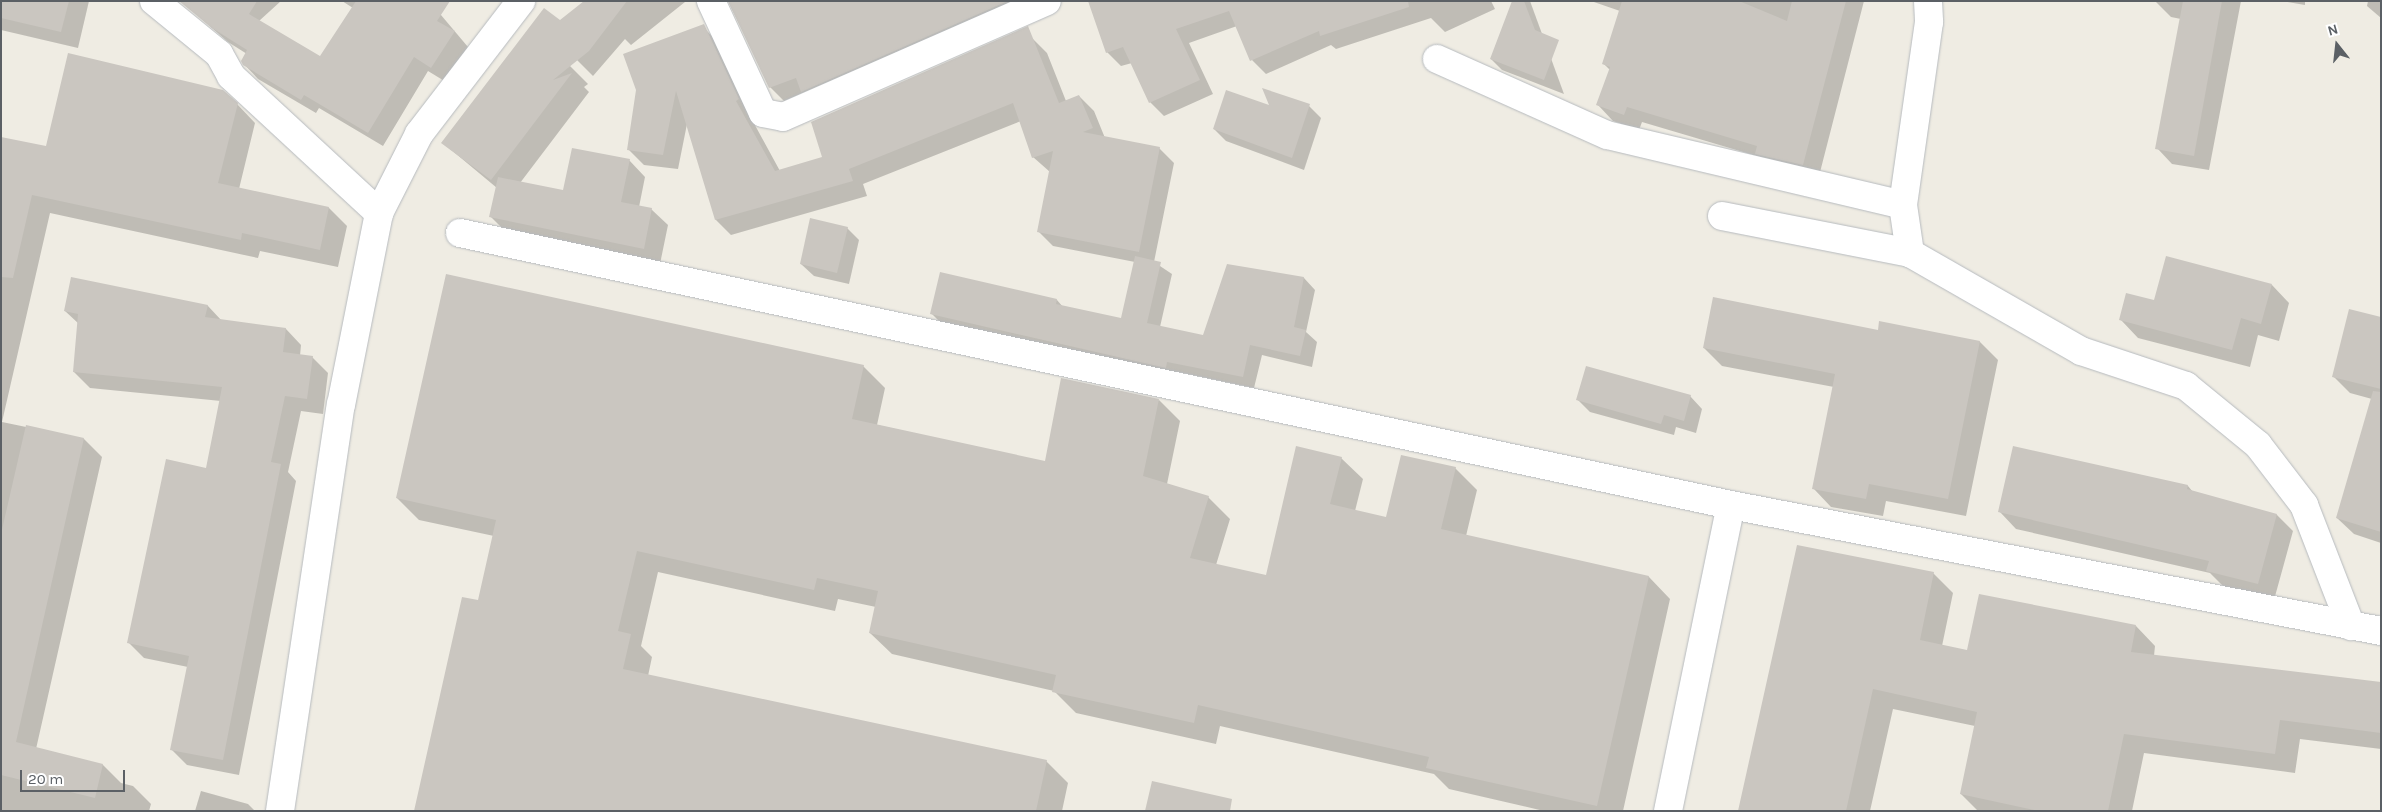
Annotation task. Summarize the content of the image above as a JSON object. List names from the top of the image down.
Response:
{
  "scale_bar": "20 m",
  "north": "top"
}
